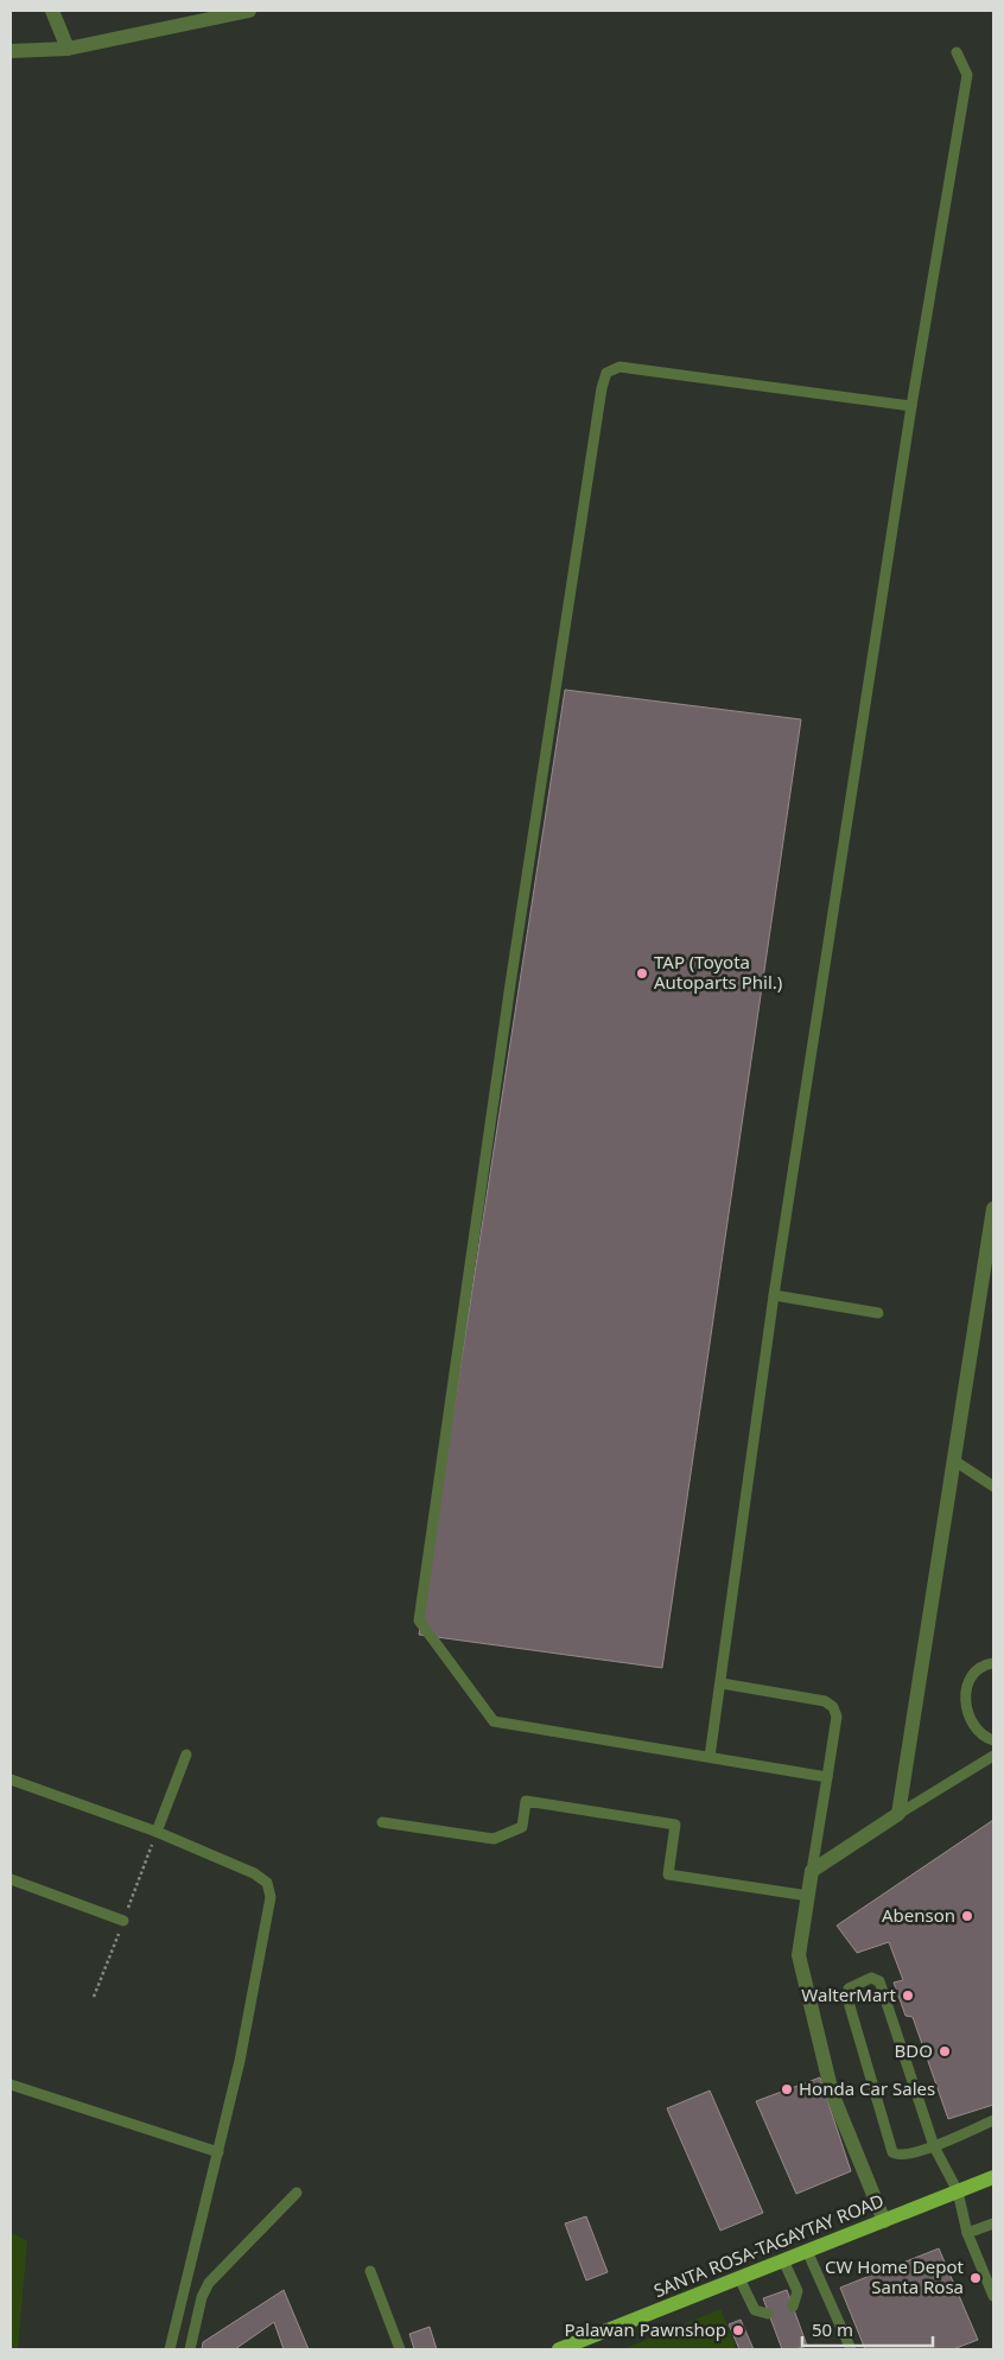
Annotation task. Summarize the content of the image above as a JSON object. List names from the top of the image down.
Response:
{
  "streets": {
    "main road": ["SANTA ROSA-TAGAYTAY ROAD"]
  },
  "places": [
    "TAP (Toyota Autoparts Phil.)",
    "Abenson",
    "WalterMart",
    "BDO",
    "Honda Car Sales",
    "CW Home Depot Santa Rosa",
    "Palawan Pawnshop"
  ],
  "scale_bar": "50 m"
}
